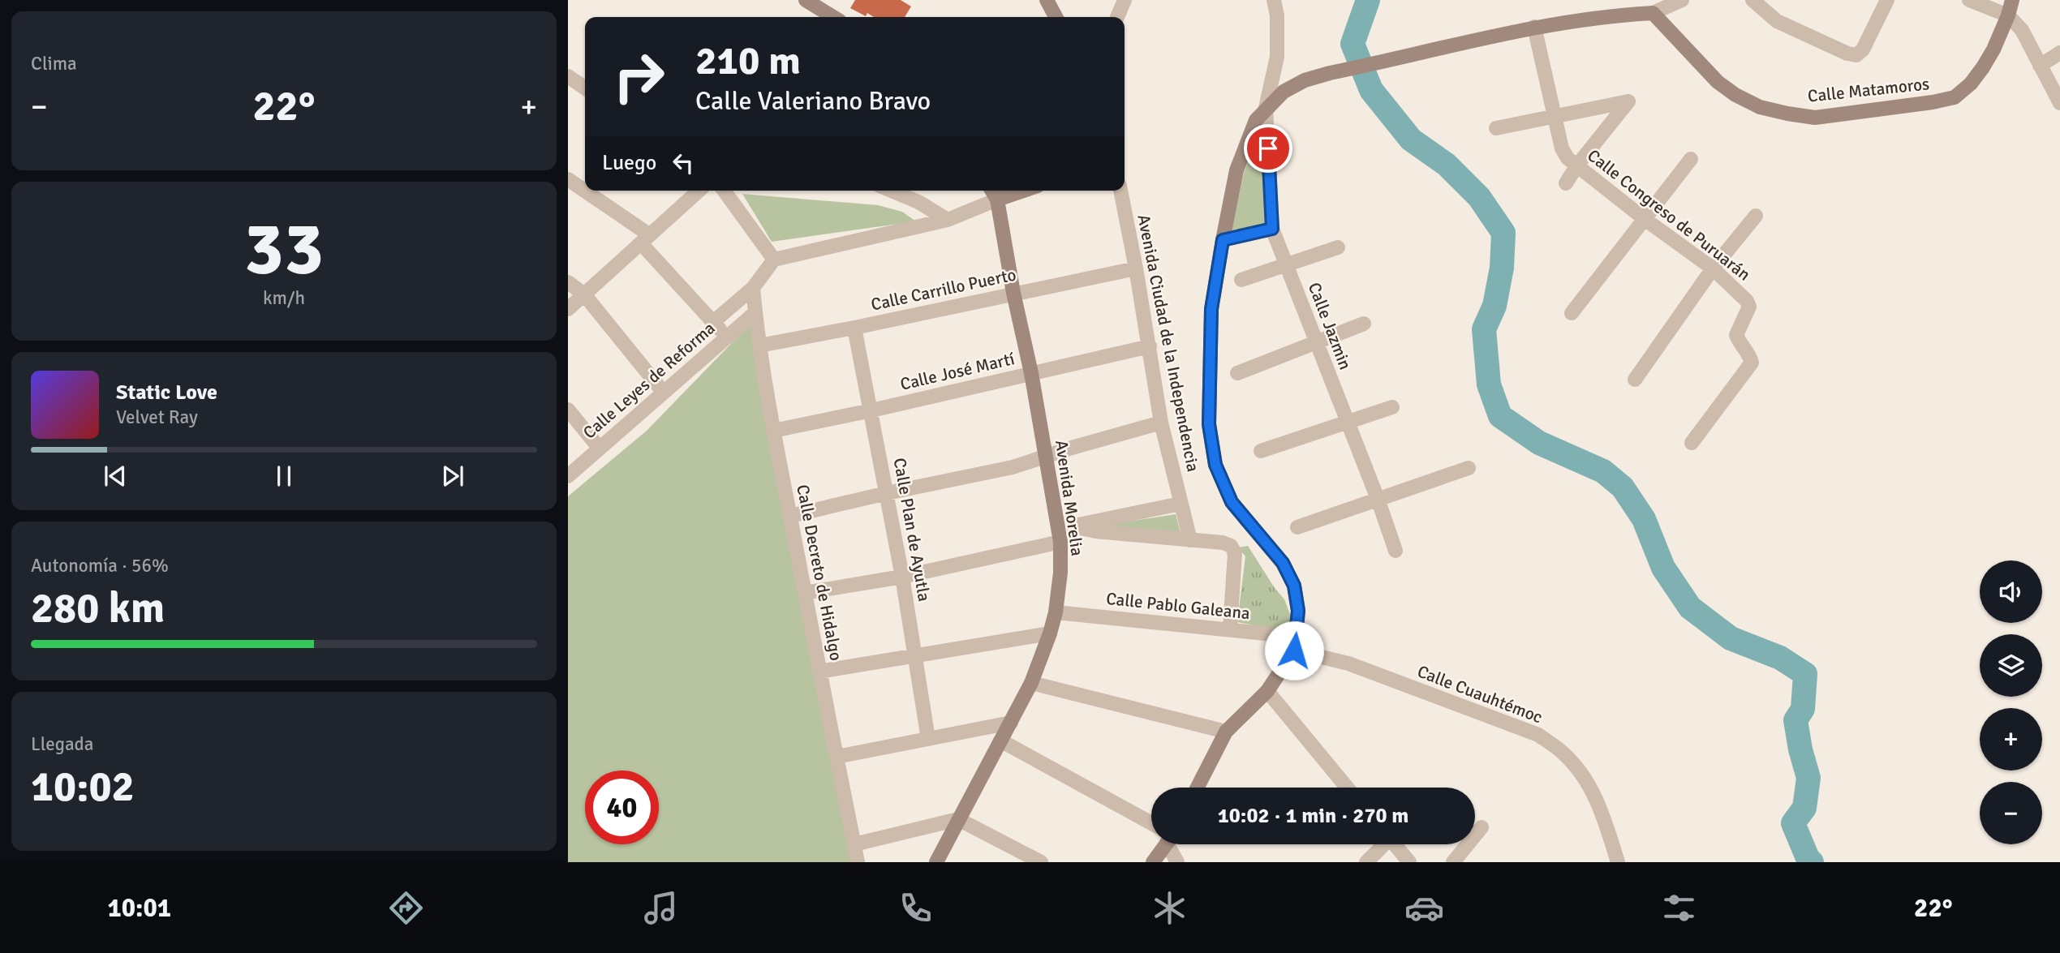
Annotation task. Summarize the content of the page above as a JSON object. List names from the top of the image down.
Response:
{
  "streets": {
    "street": [
      "Calle Matamoros",
      "Calle Congreso de Puruarán",
      "Calle Carrillo Puerto",
      "Calle Jazmin",
      "Avenida Ciudad de la Independencia",
      "Calle José Martí",
      "Calle Leyes de Reforma",
      "Avenida Morelia",
      "Calle Plan de Ayutla",
      "Calle Decreto de Hidalgo",
      "Calle Pablo Galeana",
      "Calle Cuauhtémoc"
    ]
  },
  "crossings": [
    ["Calle Carrillo Puerto", "Avenida Ciudad de la Independencia"],
    ["Calle Carrillo Puerto", "Avenida Morelia"],
    ["Calle Carrillo Puerto", "Calle Plan de Ayutla"],
    ["Calle Carrillo Puerto", "Calle Decreto de Hidalgo"],
    ["Avenida Ciudad de la Independencia", "Calle José Martí"],
    ["Calle José Martí", "Avenida Morelia"],
    ["Calle José Martí", "Calle Plan de Ayutla"],
    ["Calle José Martí", "Calle Decreto de Hidalgo"],
    ["Calle Leyes de Reforma", "Calle Decreto de Hidalgo"],
    ["Avenida Morelia", "Calle Pablo Galeana"],
    ["Calle Pablo Galeana", "Calle Cuauhtémoc"]
  ],
  "page": {
    "tile": [
      "Clima",
      ["33", "km/h"],
      ["Autonomía · 56%", "280 km"],
      ["Llegada", "10:02"]
    ],
    "turn": ["210 m", "Calle Valeriano Bravo"],
    "heat": ["−", "22°", "+"],
    "then": "Luego",
    "song": ["Static Love", "Velvet Ray"],
    "map_buttons": ["+", "−"],
    "limit": "40",
    "trip": "10:02 · 1 min · 270 m",
    "tabs": ["10:01", "22°"]
  }
}
